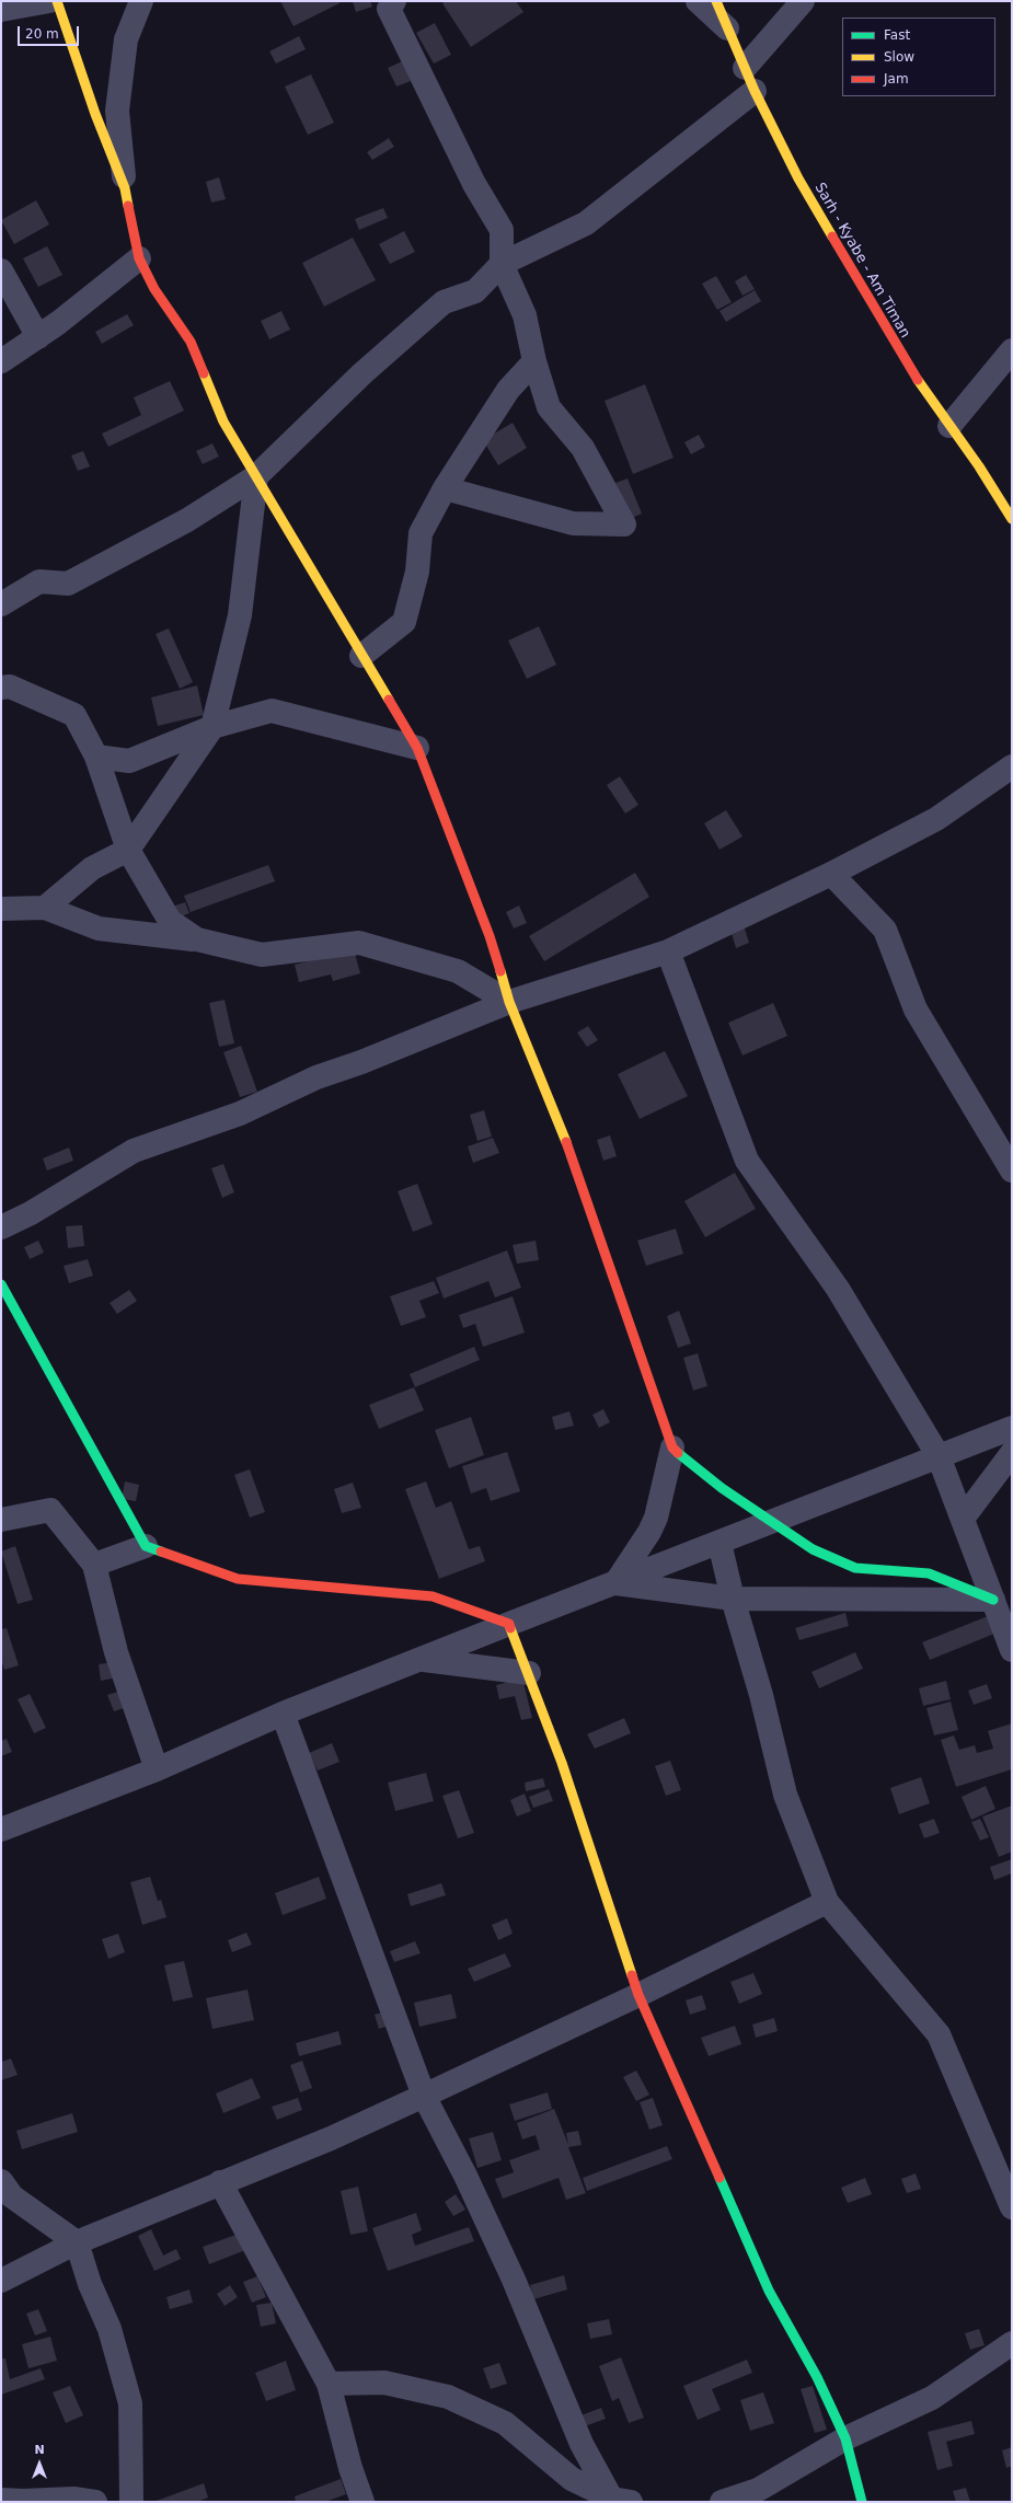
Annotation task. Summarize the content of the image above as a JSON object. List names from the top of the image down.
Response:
{
  "streets": {
    "main road": ["Sarh - Kyabe - Am Timan"]
  },
  "legend": ["Fast", "Slow", "Jam"],
  "scale_bar": "20 m",
  "north": "top"
}
